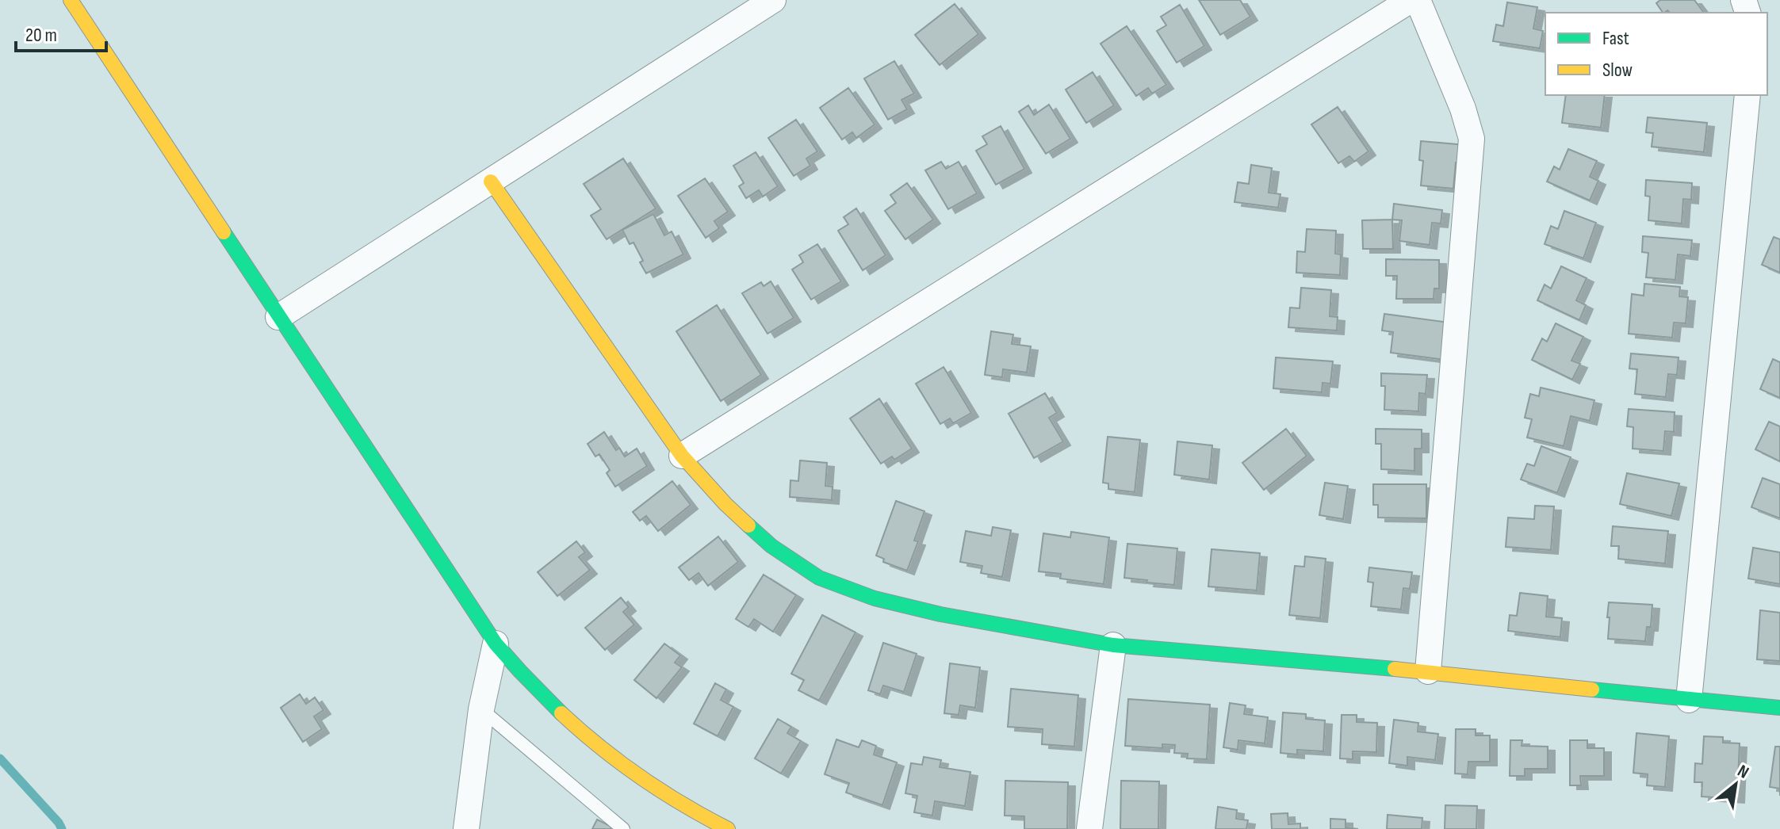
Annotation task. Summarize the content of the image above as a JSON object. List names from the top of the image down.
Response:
{
  "legend": ["Fast", "Slow"],
  "scale_bar": "20 m",
  "north": "top right"
}
